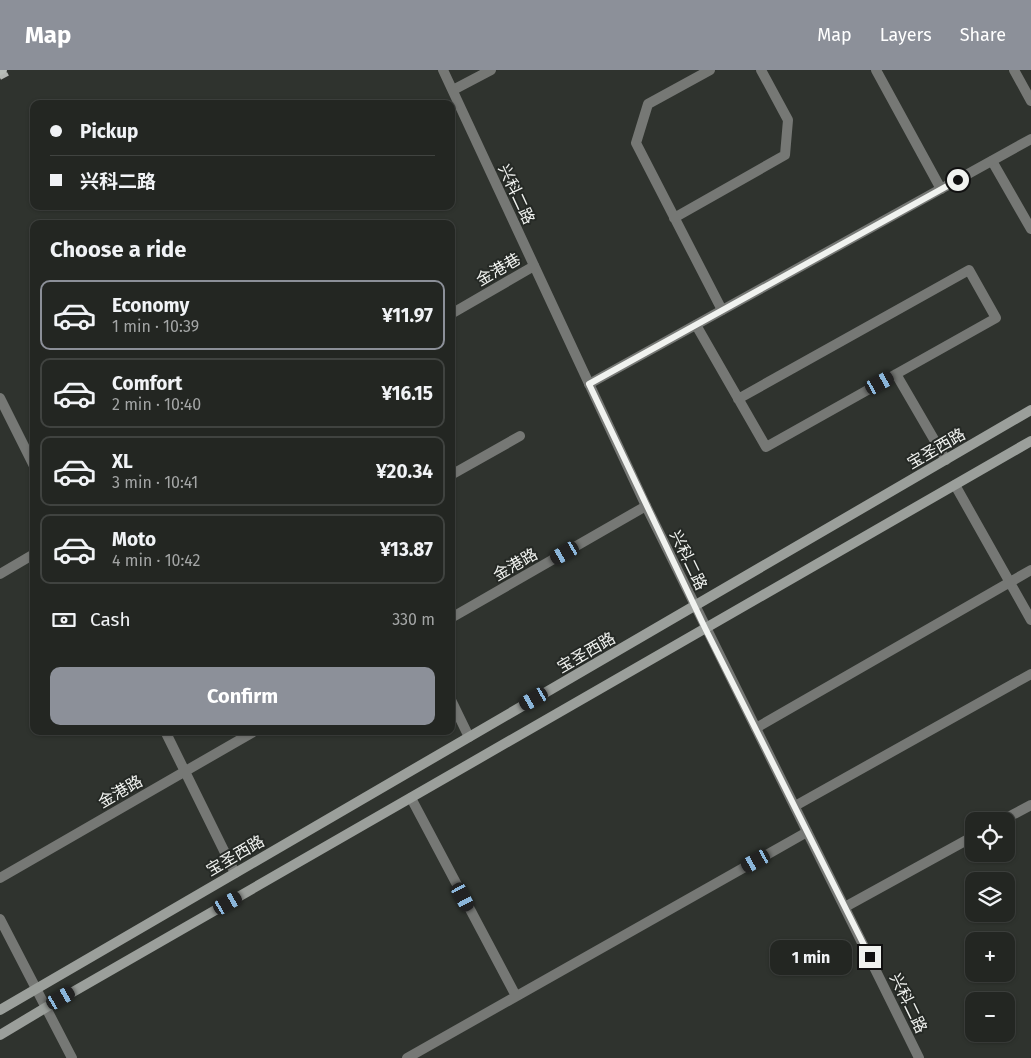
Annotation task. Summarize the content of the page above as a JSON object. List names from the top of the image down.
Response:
{
  "streets": {
    "main road": ["宝圣西路"],
    "street": ["兴科二路", "金港巷", "金港路"]
  },
  "crossings": [
    ["兴科二路", "金港巷"],
    ["兴科二路", "宝圣西路"],
    ["兴科二路", "金港路"]
  ],
  "page": {
    "header": "Map",
    "nav": ["Map", "Layers", "Share"],
    "banner": ["Pickup", "兴科二路"],
    "heading": "Choose a ride",
    "list": [
      {
        "name": "Economy",
        "note": "1 min · 10:39",
        "value": "¥11.97"
      },
      {
        "name": "Comfort",
        "note": "2 min · 10:40",
        "value": "¥16.15"
      },
      {
        "name": "XL",
        "note": "3 min · 10:41",
        "value": "¥20.34"
      },
      {
        "name": "Moto",
        "note": "4 min · 10:42",
        "value": "¥13.87"
      }
    ],
    "pay": ["Cash", "330 m"],
    "buttons": "Confirm",
    "map_buttons": ["+", "−"],
    "bubble": "1 min"
  }
}
